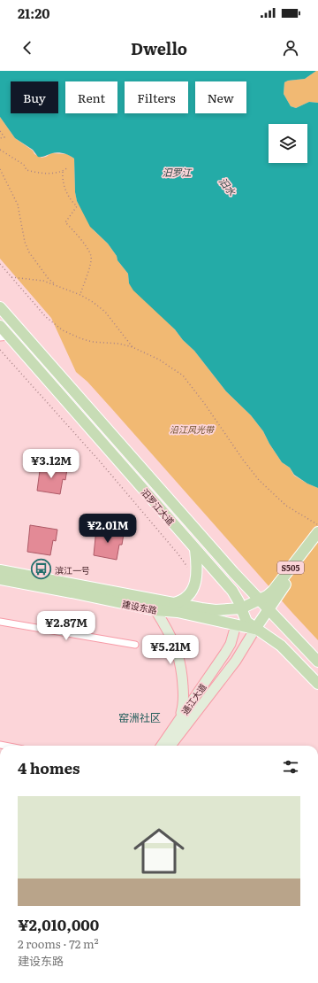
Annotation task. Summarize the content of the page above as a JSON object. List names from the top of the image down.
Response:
{
  "streets": {
    "main road": [
      "汨罗江大道",
      "S505",
      "建设东路",
      "通江大道"
    ]
  },
  "crossings": [
    ["汨罗江大道", "S505"],
    ["汨罗江大道", "建设东路"],
    ["汨罗江大道", "通江大道"],
    ["S505", "建设东路"],
    ["S505", "通江大道"],
    ["建设东路", "通江大道"]
  ],
  "districts": ["窑洲社区"],
  "water": ["汨罗江", "汨水"],
  "parks": ["沿江风光带"],
  "places": {
    "bus stop": ["滨江一号"]
  },
  "page": {
    "status": "21:20",
    "header": "Dwello",
    "chip": [
      "Buy",
      "Rent",
      "Filters",
      "New"
    ],
    "price": [
      "¥3.12M",
      "¥2.01M",
      "¥2.87M",
      "¥5.21M"
    ],
    "heading": "4 homes",
    "list": [
      {
        "name": "¥2,010,000",
        "note": "2 rooms · 72 m² · 建设东路"
      }
    ]
  }
}
